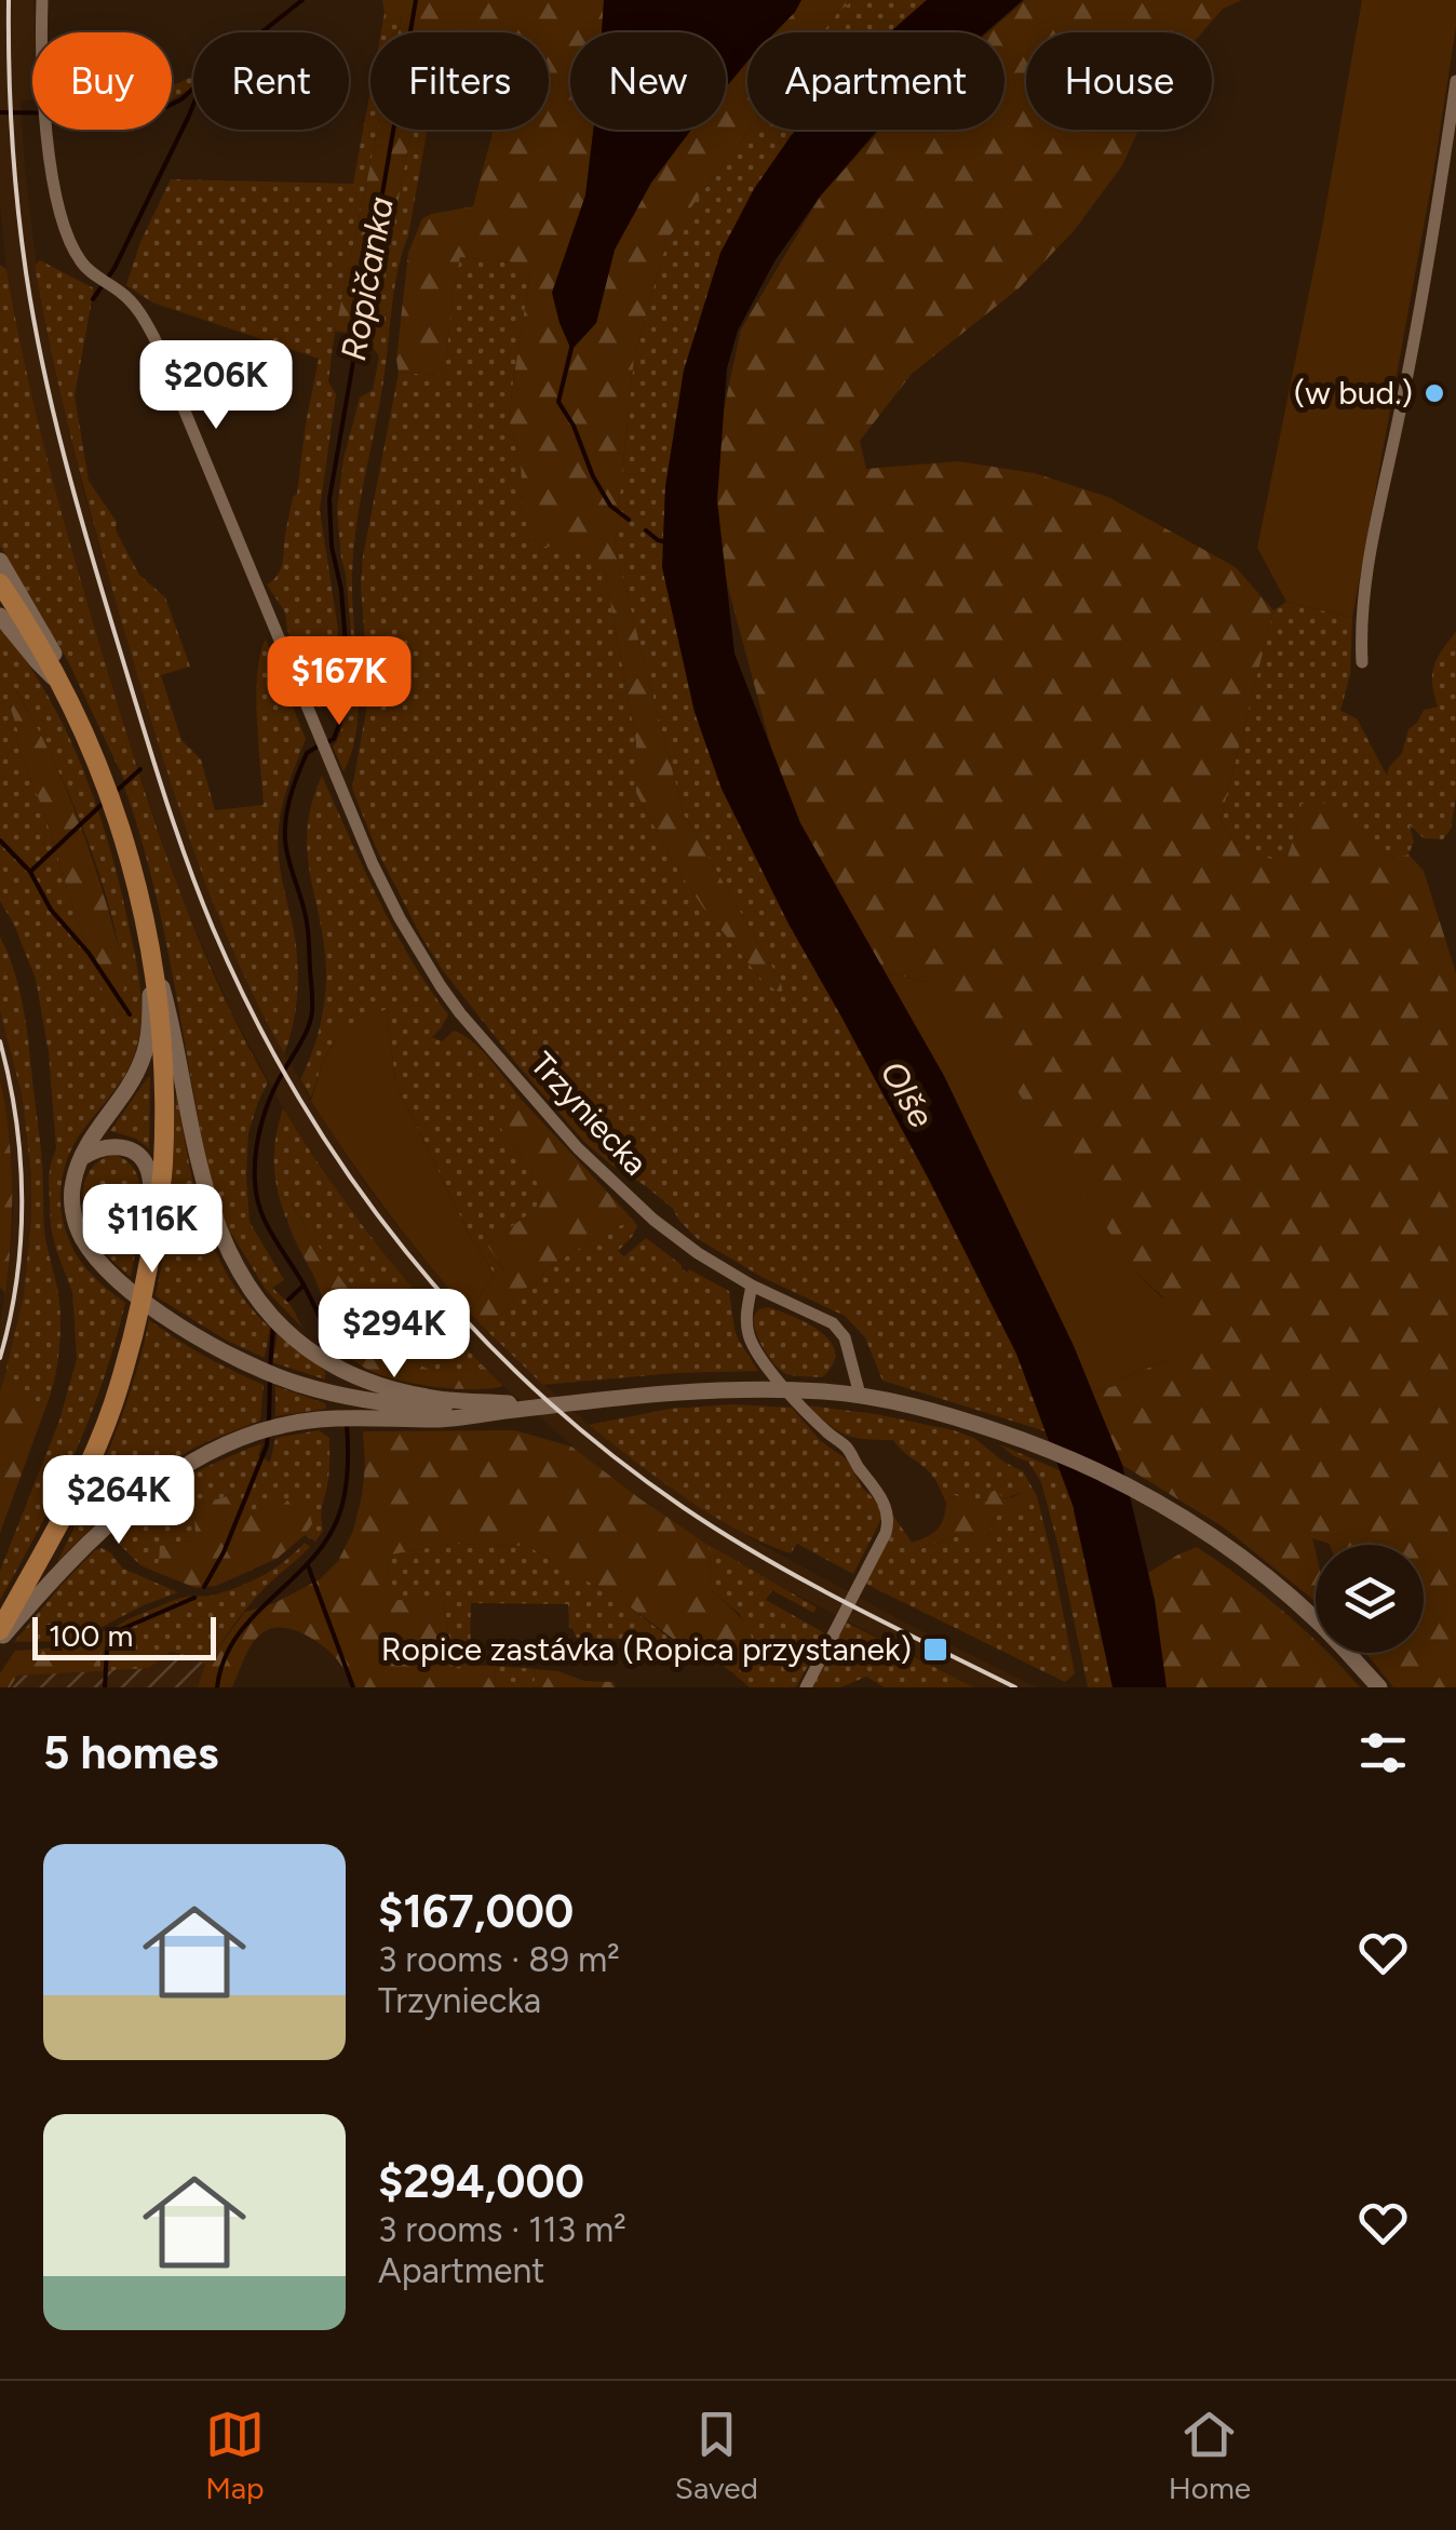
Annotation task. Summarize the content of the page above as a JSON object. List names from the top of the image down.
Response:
{
  "streets": {
    "street": ["Trzyniecka"]
  },
  "water": ["Ropičanka", "Olše"],
  "places": {
    "other": ["(w bud.)"],
    "transit": ["Ropice zastávka (Ropica przystanek)"]
  },
  "scale_bar": "100 m",
  "page": {
    "chip": [
      "Buy",
      "Rent",
      "Filters",
      "New",
      "Apartment",
      "House"
    ],
    "price": [
      "$206K",
      "$167K",
      "$116K",
      "$294K",
      "$264K"
    ],
    "scale": "100 m",
    "heading": "5 homes",
    "list": [
      {
        "name": "$167,000",
        "note": "3 rooms · 89 m² · Trzyniecka"
      },
      {
        "name": "$294,000",
        "note": "3 rooms · 113 m² · Apartment"
      }
    ],
    "tabs": ["Map", "Saved", "Home"]
  }
}
